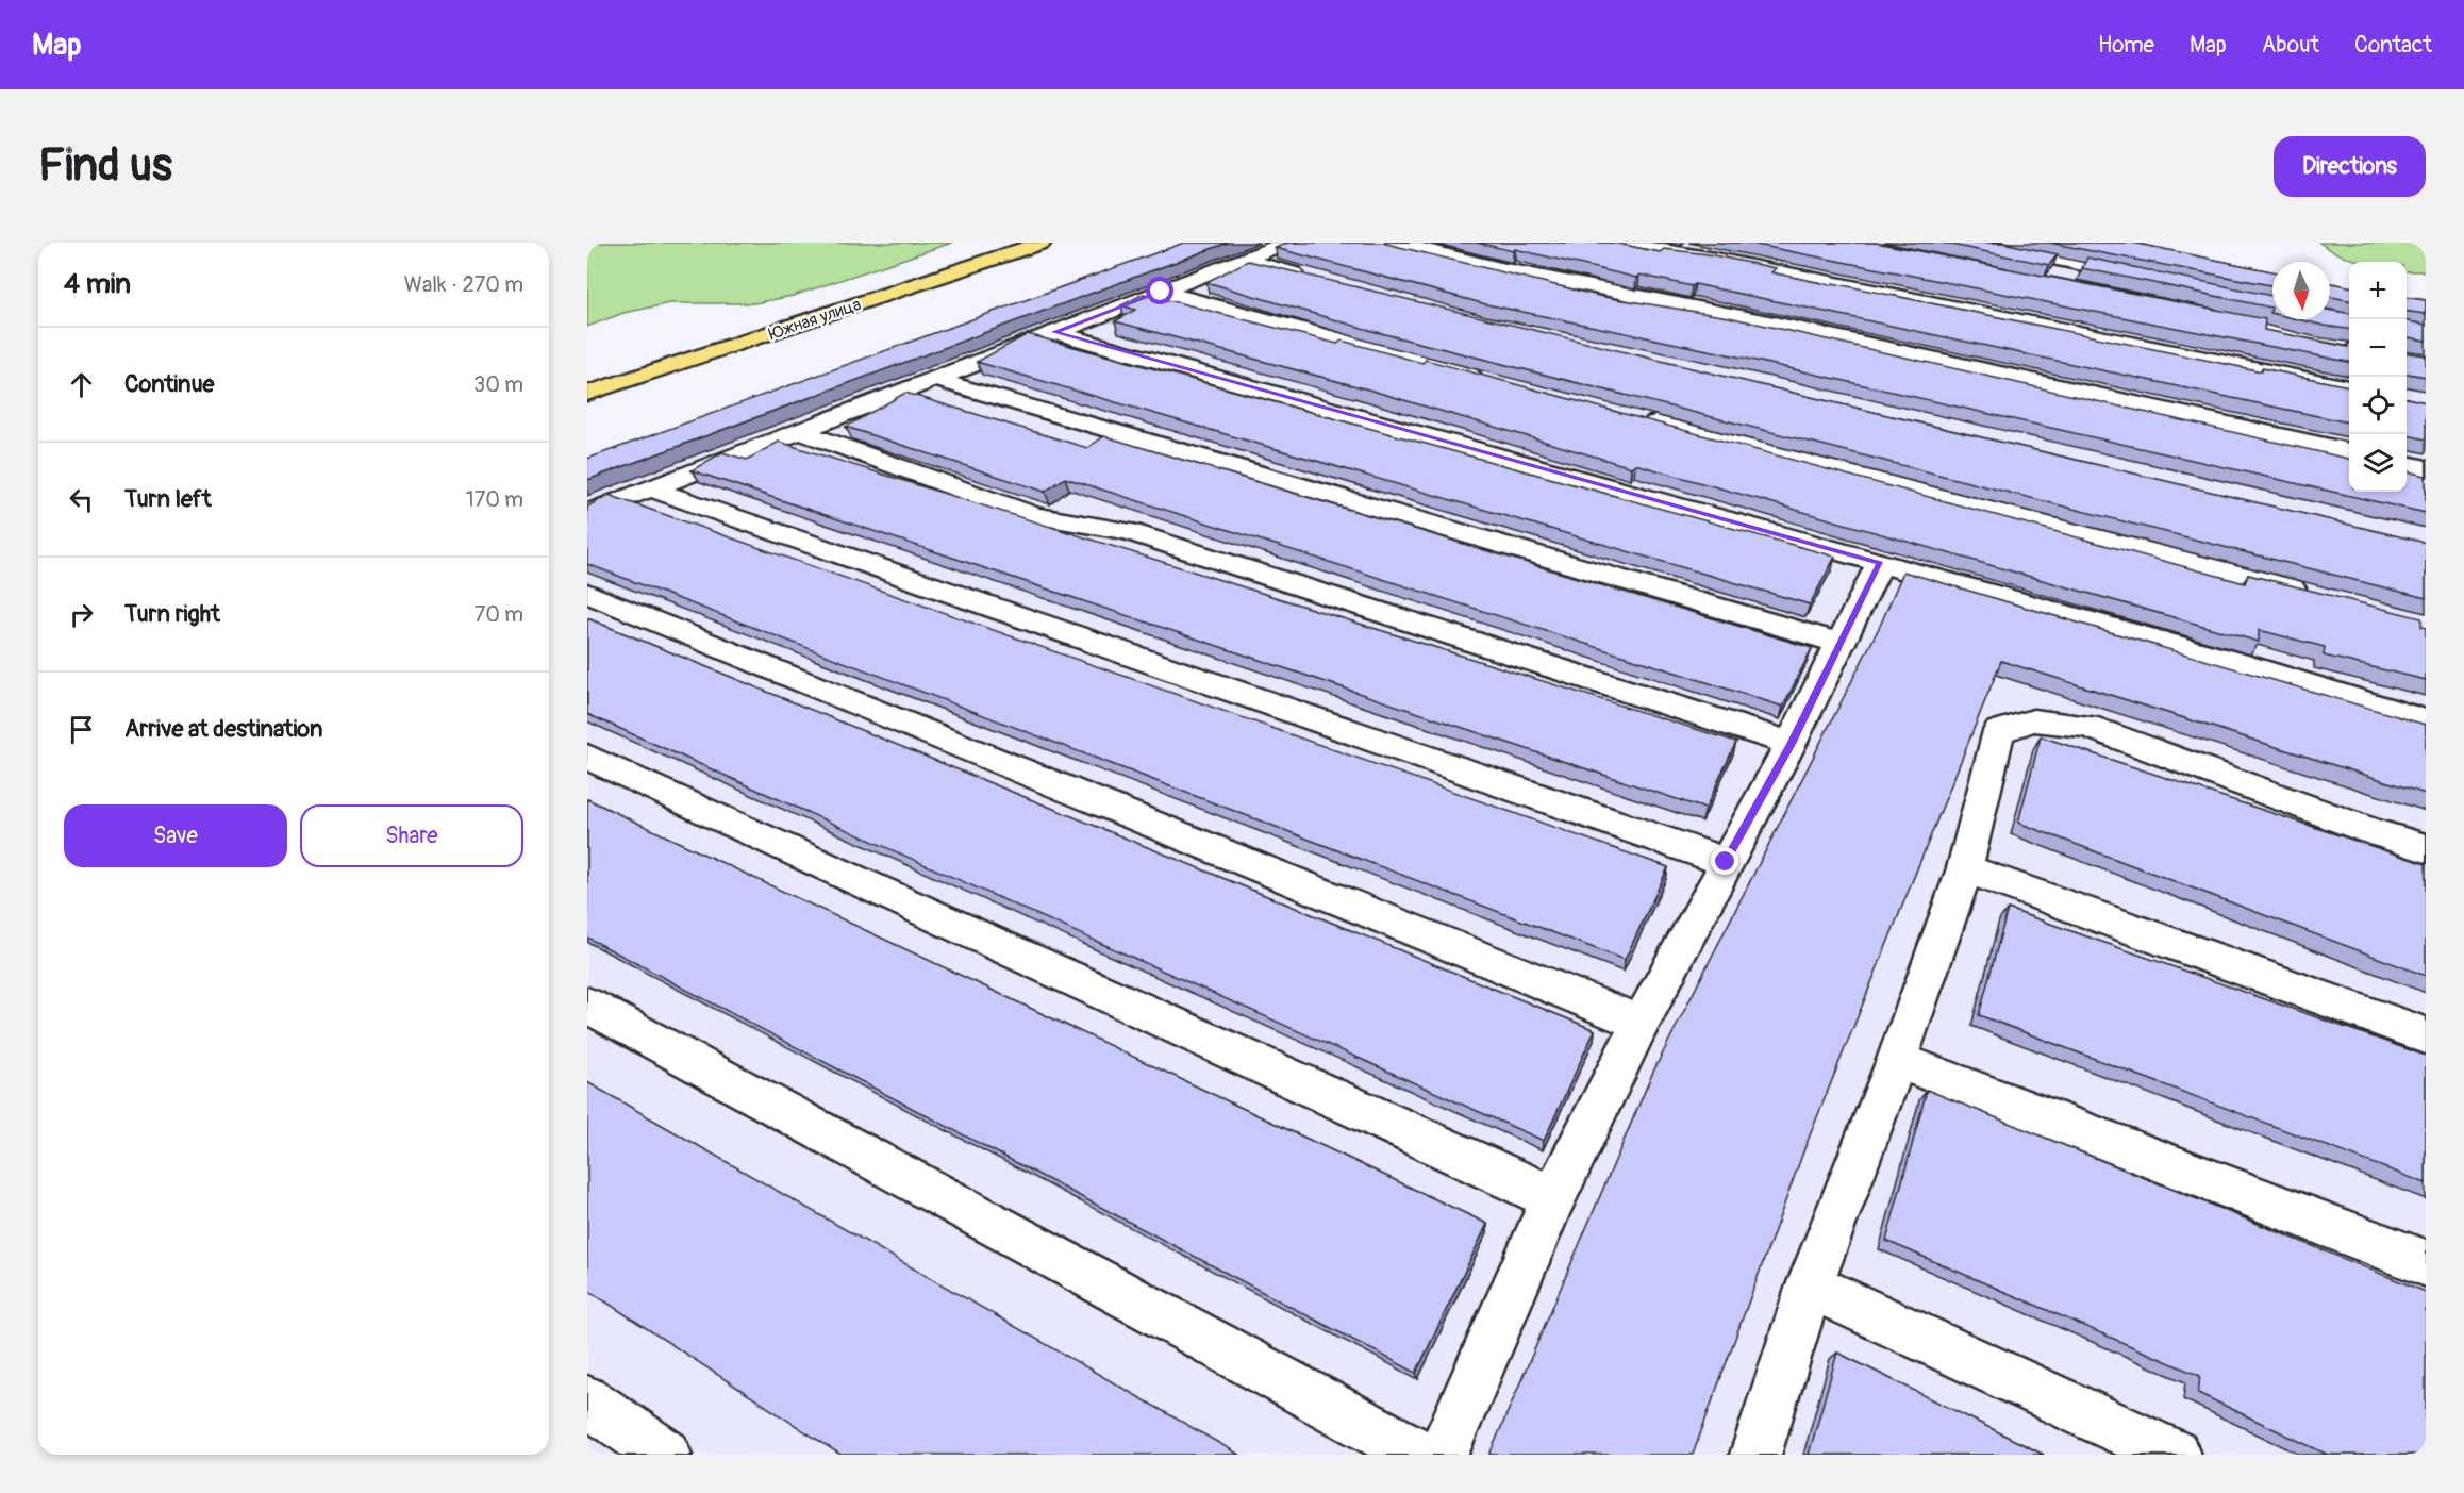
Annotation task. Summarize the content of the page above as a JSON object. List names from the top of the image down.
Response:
{
  "streets": {
    "main road": ["Южная улица"]
  },
  "north": "bottom",
  "page": {
    "header": "Map",
    "nav": [
      "Home",
      "Map",
      "About",
      "Contact"
    ],
    "buttons": [
      "Directions",
      ["Save", "Share"]
    ],
    "title": "Find us",
    "heading": ["4 min", "Walk · 270 m"],
    "map_buttons": ["+", "−"],
    "list": [
      ["Continue", "30 m"],
      ["Turn left", "170 m"],
      ["Turn right", "70 m"],
      "Arrive at destination"
    ]
  }
}
